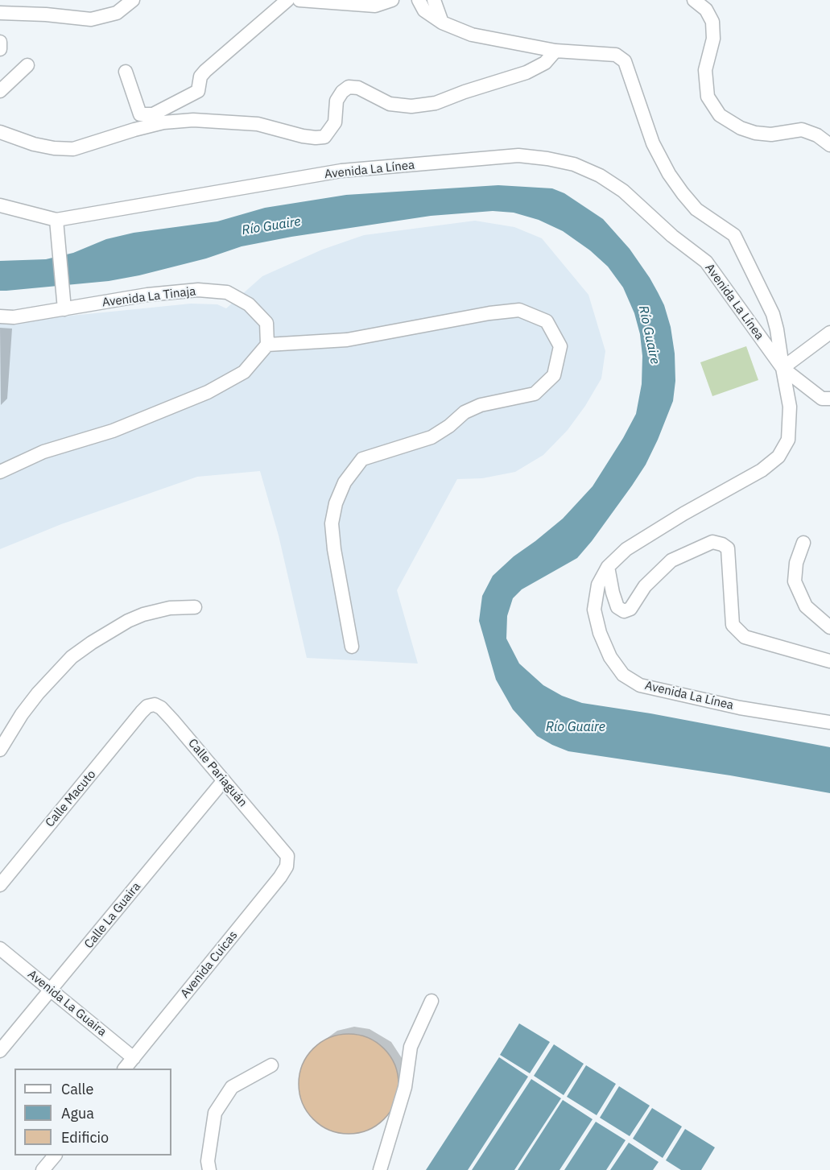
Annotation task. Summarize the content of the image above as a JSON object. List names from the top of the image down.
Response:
{
  "streets": {
    "street": [
      "Avenida La Línea",
      "Avenida La Tinaja",
      "Calle Pariaguán",
      "Calle Macuto",
      "Calle La Guaira",
      "Avenida Cuicas",
      "Avenida La Guaira"
    ]
  },
  "crossings": [
    ["Calle Pariaguán", "Calle Macuto"],
    ["Calle Pariaguán", "Calle La Guaira"],
    ["Calle Pariaguán", "Avenida Cuicas"],
    ["Calle La Guaira", "Avenida La Guaira"],
    ["Avenida Cuicas", "Avenida La Guaira"]
  ],
  "water": ["Río Guaire"],
  "legend": ["Calle", "Agua", "Edificio"]
}
